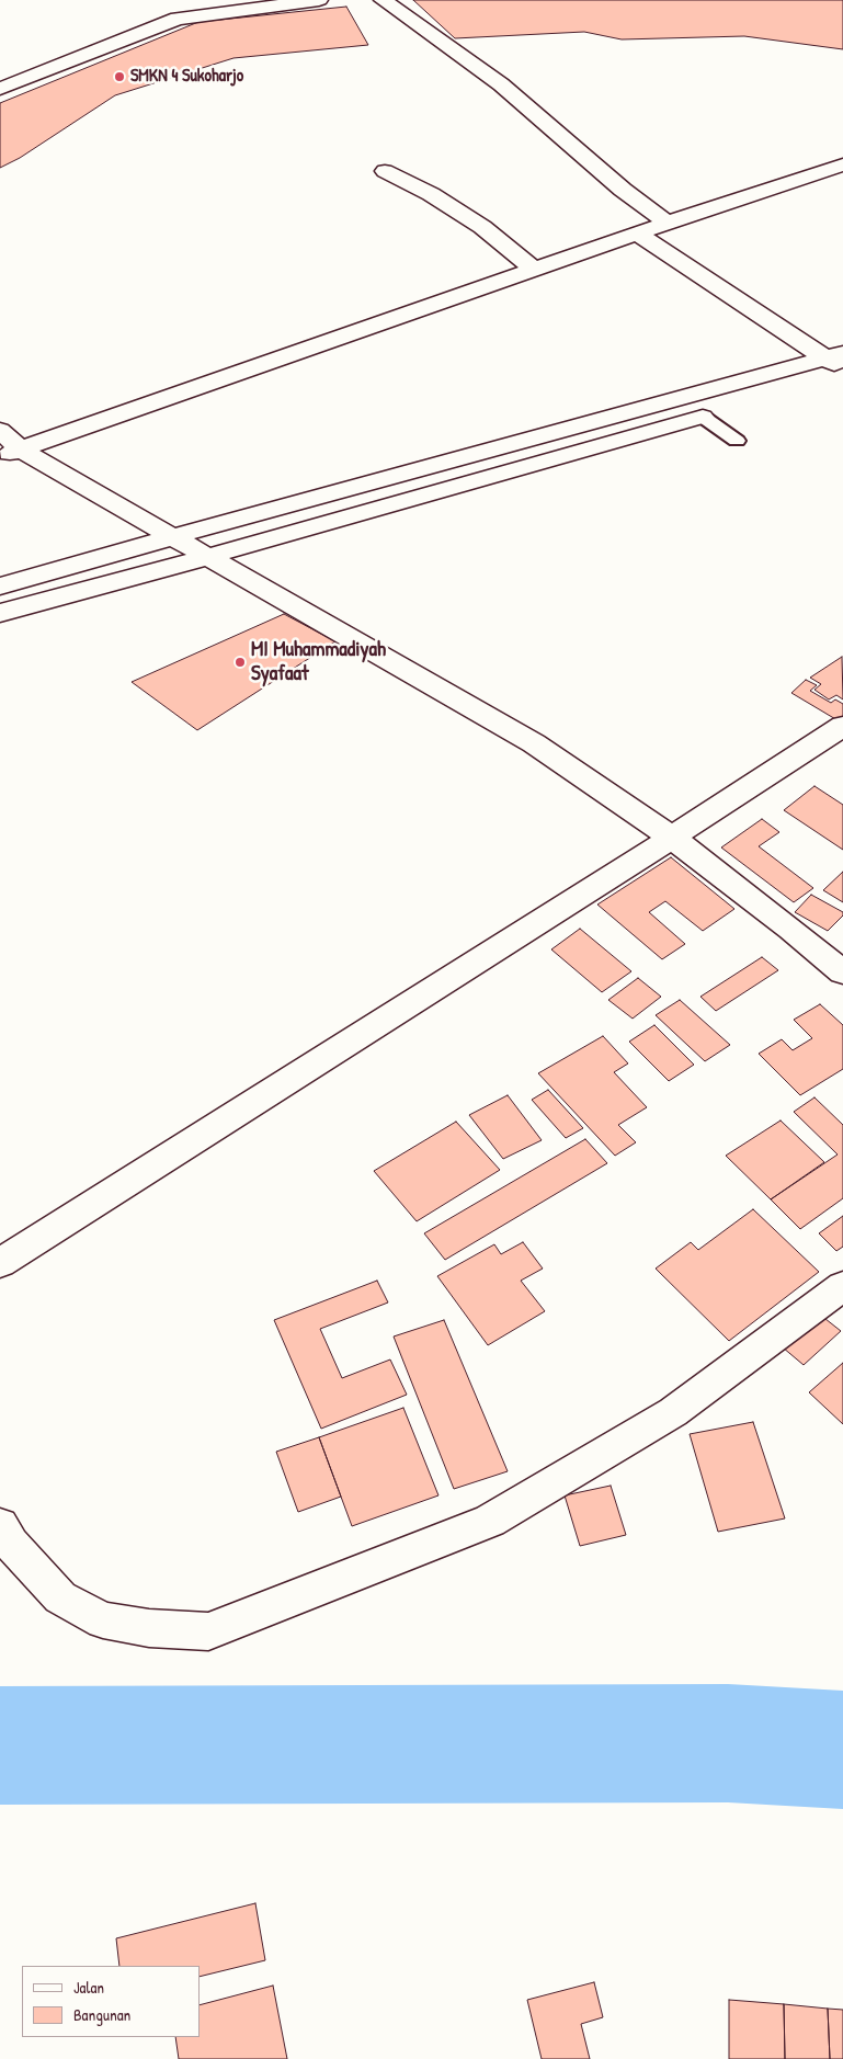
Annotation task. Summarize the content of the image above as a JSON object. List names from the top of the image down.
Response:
{
  "places": ["SMKN 4 Sukoharjo", "MI Muhammadiyah Syafaat"],
  "legend": ["Jalan", "Bangunan"]
}
